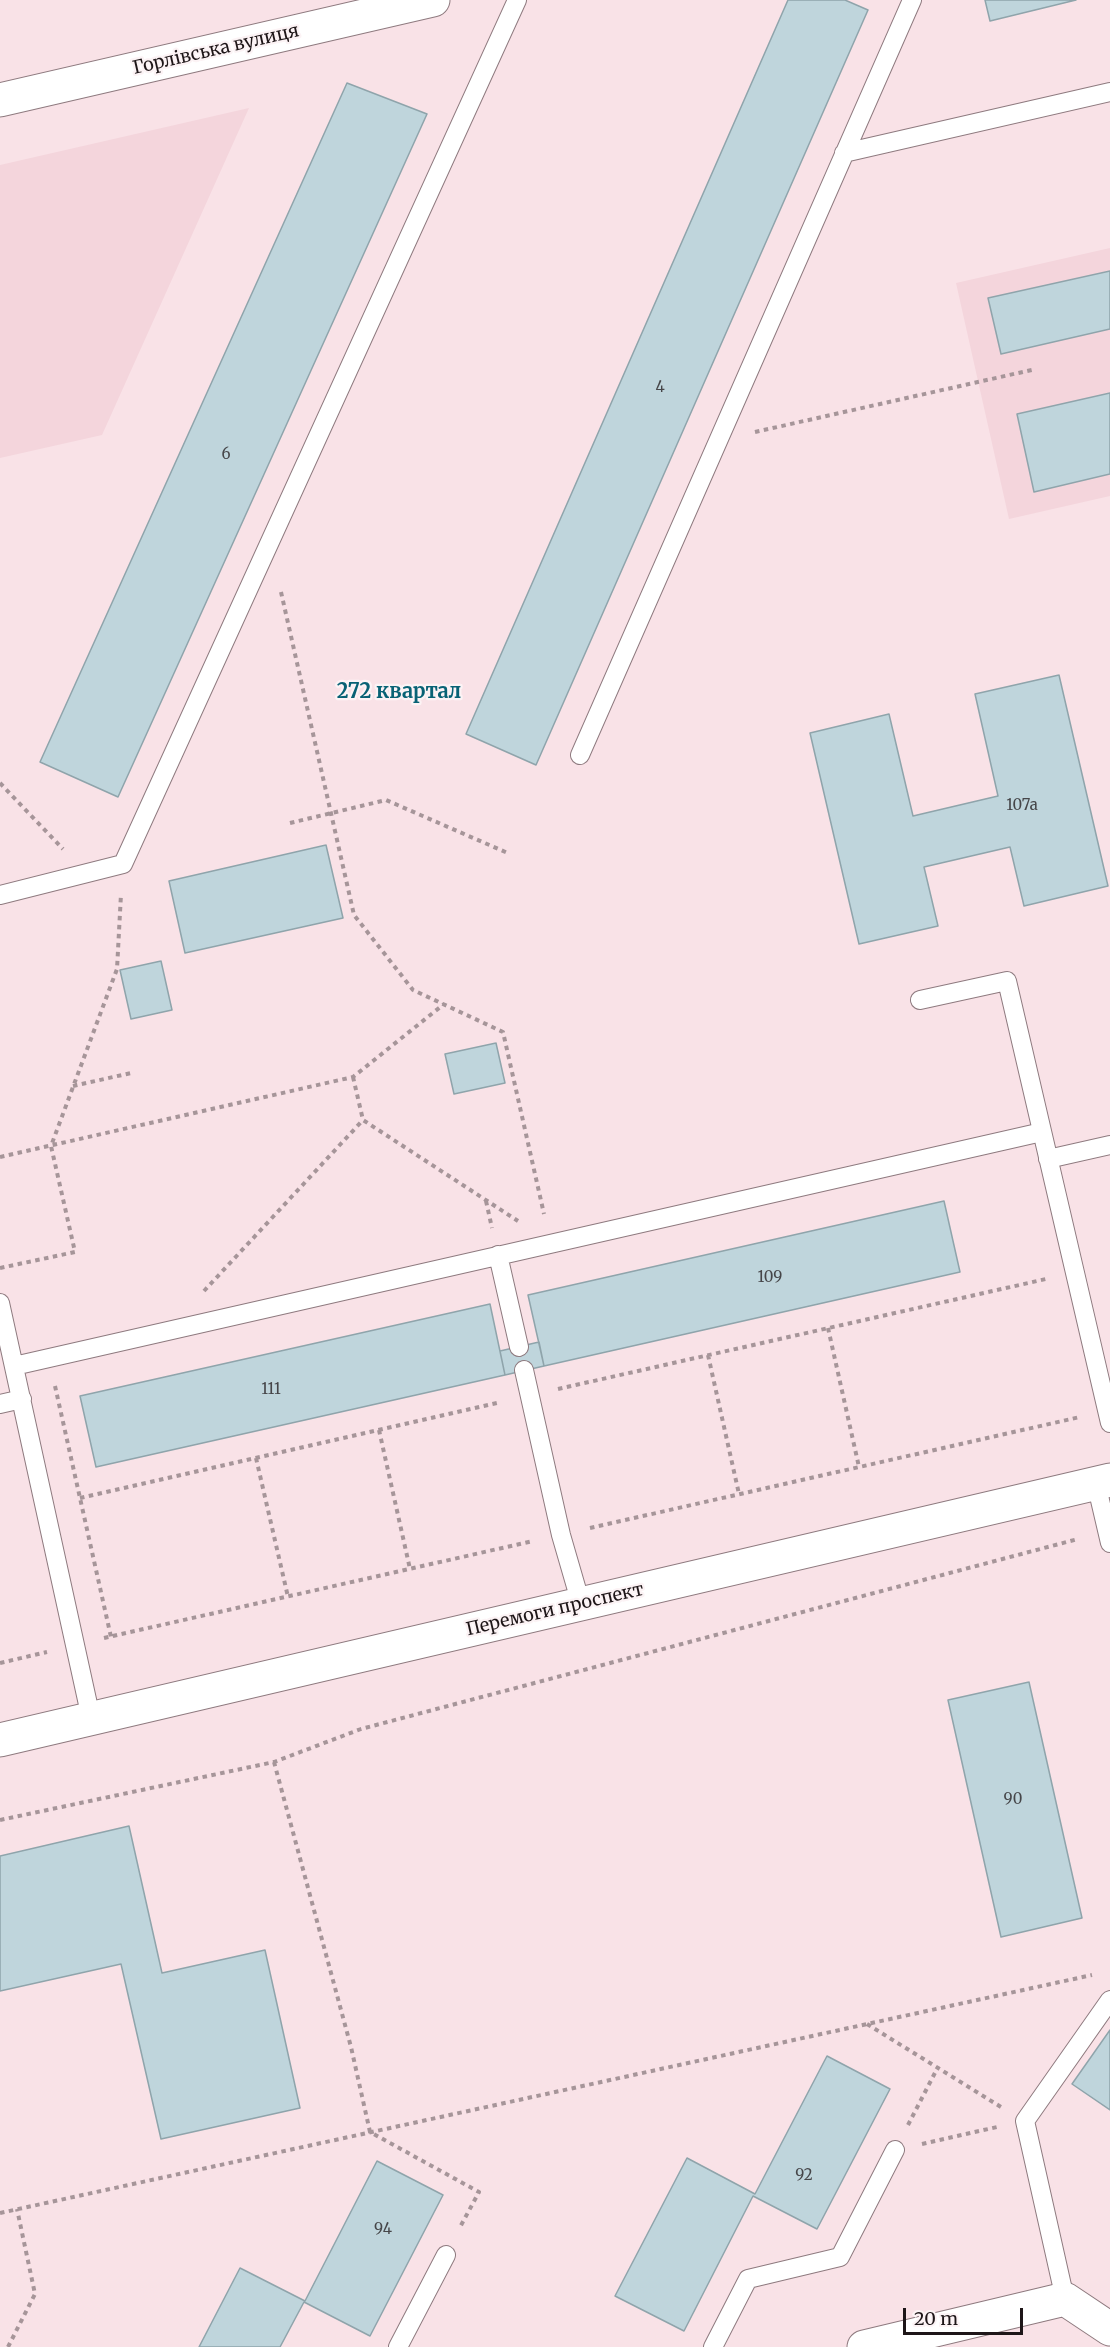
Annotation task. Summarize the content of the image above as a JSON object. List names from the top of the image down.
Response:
{
  "streets": {
    "street": ["Горлівська вулиця", "Перемоги проспект"]
  },
  "districts": ["272 квартал"],
  "house_numbers": [
    "4",
    "6",
    "107а",
    "109",
    "111",
    "90",
    "92",
    "94"
  ],
  "scale_bar": "20 m"
}
